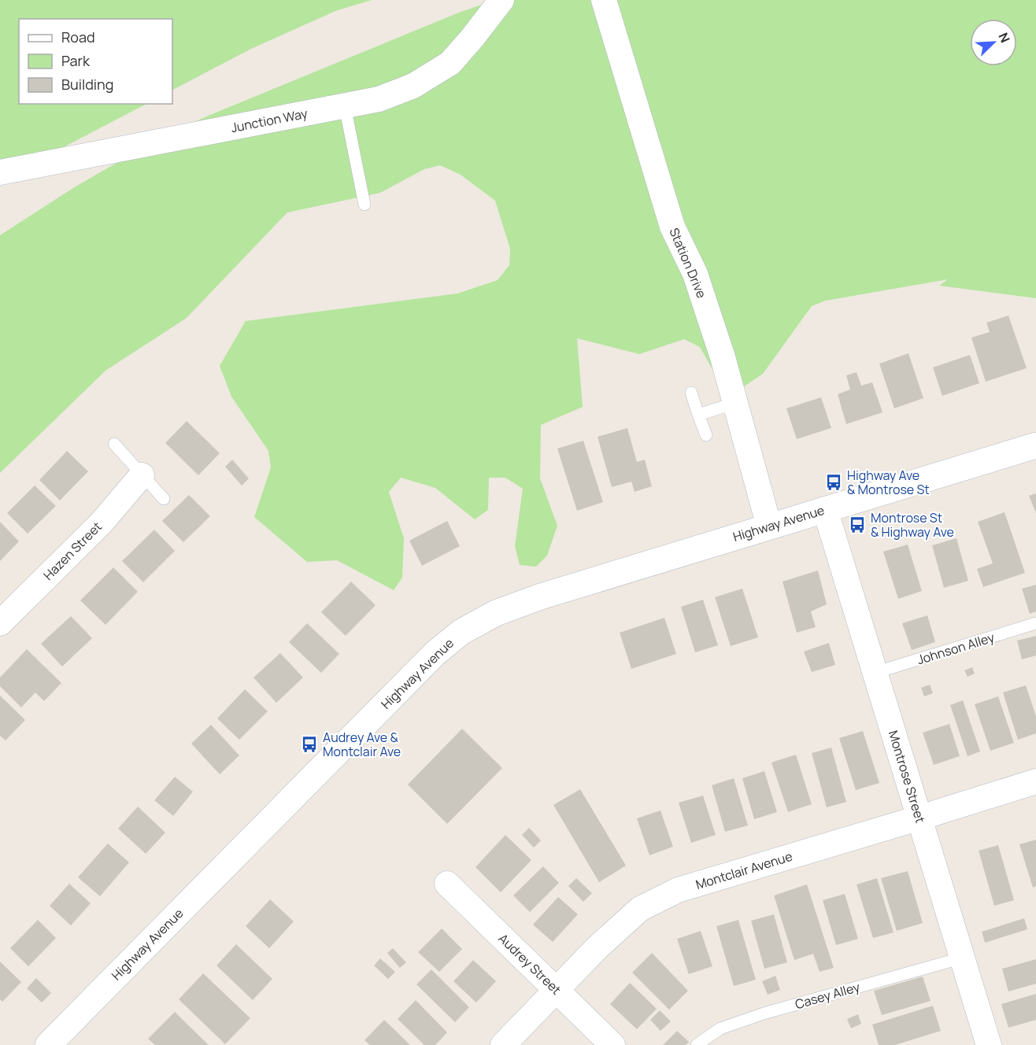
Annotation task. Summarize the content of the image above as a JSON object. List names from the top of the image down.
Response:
{
  "streets": {
    "main road": ["Highway Avenue"],
    "street": [
      "Junction Way",
      "Station Drive",
      "Hazen Street",
      "Montrose Street",
      "Montclair Avenue",
      "Audrey Street"
    ],
    "lane": ["Johnson Alley", "Casey Alley"]
  },
  "crossings": [
    ["Station Drive", "Highway Avenue"],
    ["Highway Avenue", "Montrose Street"],
    ["Johnson Alley", "Montrose Street"],
    ["Montrose Street", "Montclair Avenue"],
    ["Montrose Street", "Casey Alley"],
    ["Montclair Avenue", "Audrey Street"]
  ],
  "places": {
    "bus stop": ["Highway Ave & Montrose St", "Montrose St & Highway Ave", "Audrey Ave & Montclair Ave"]
  },
  "legend": ["Road", "Park", "Building"],
  "north": "top right"
}
